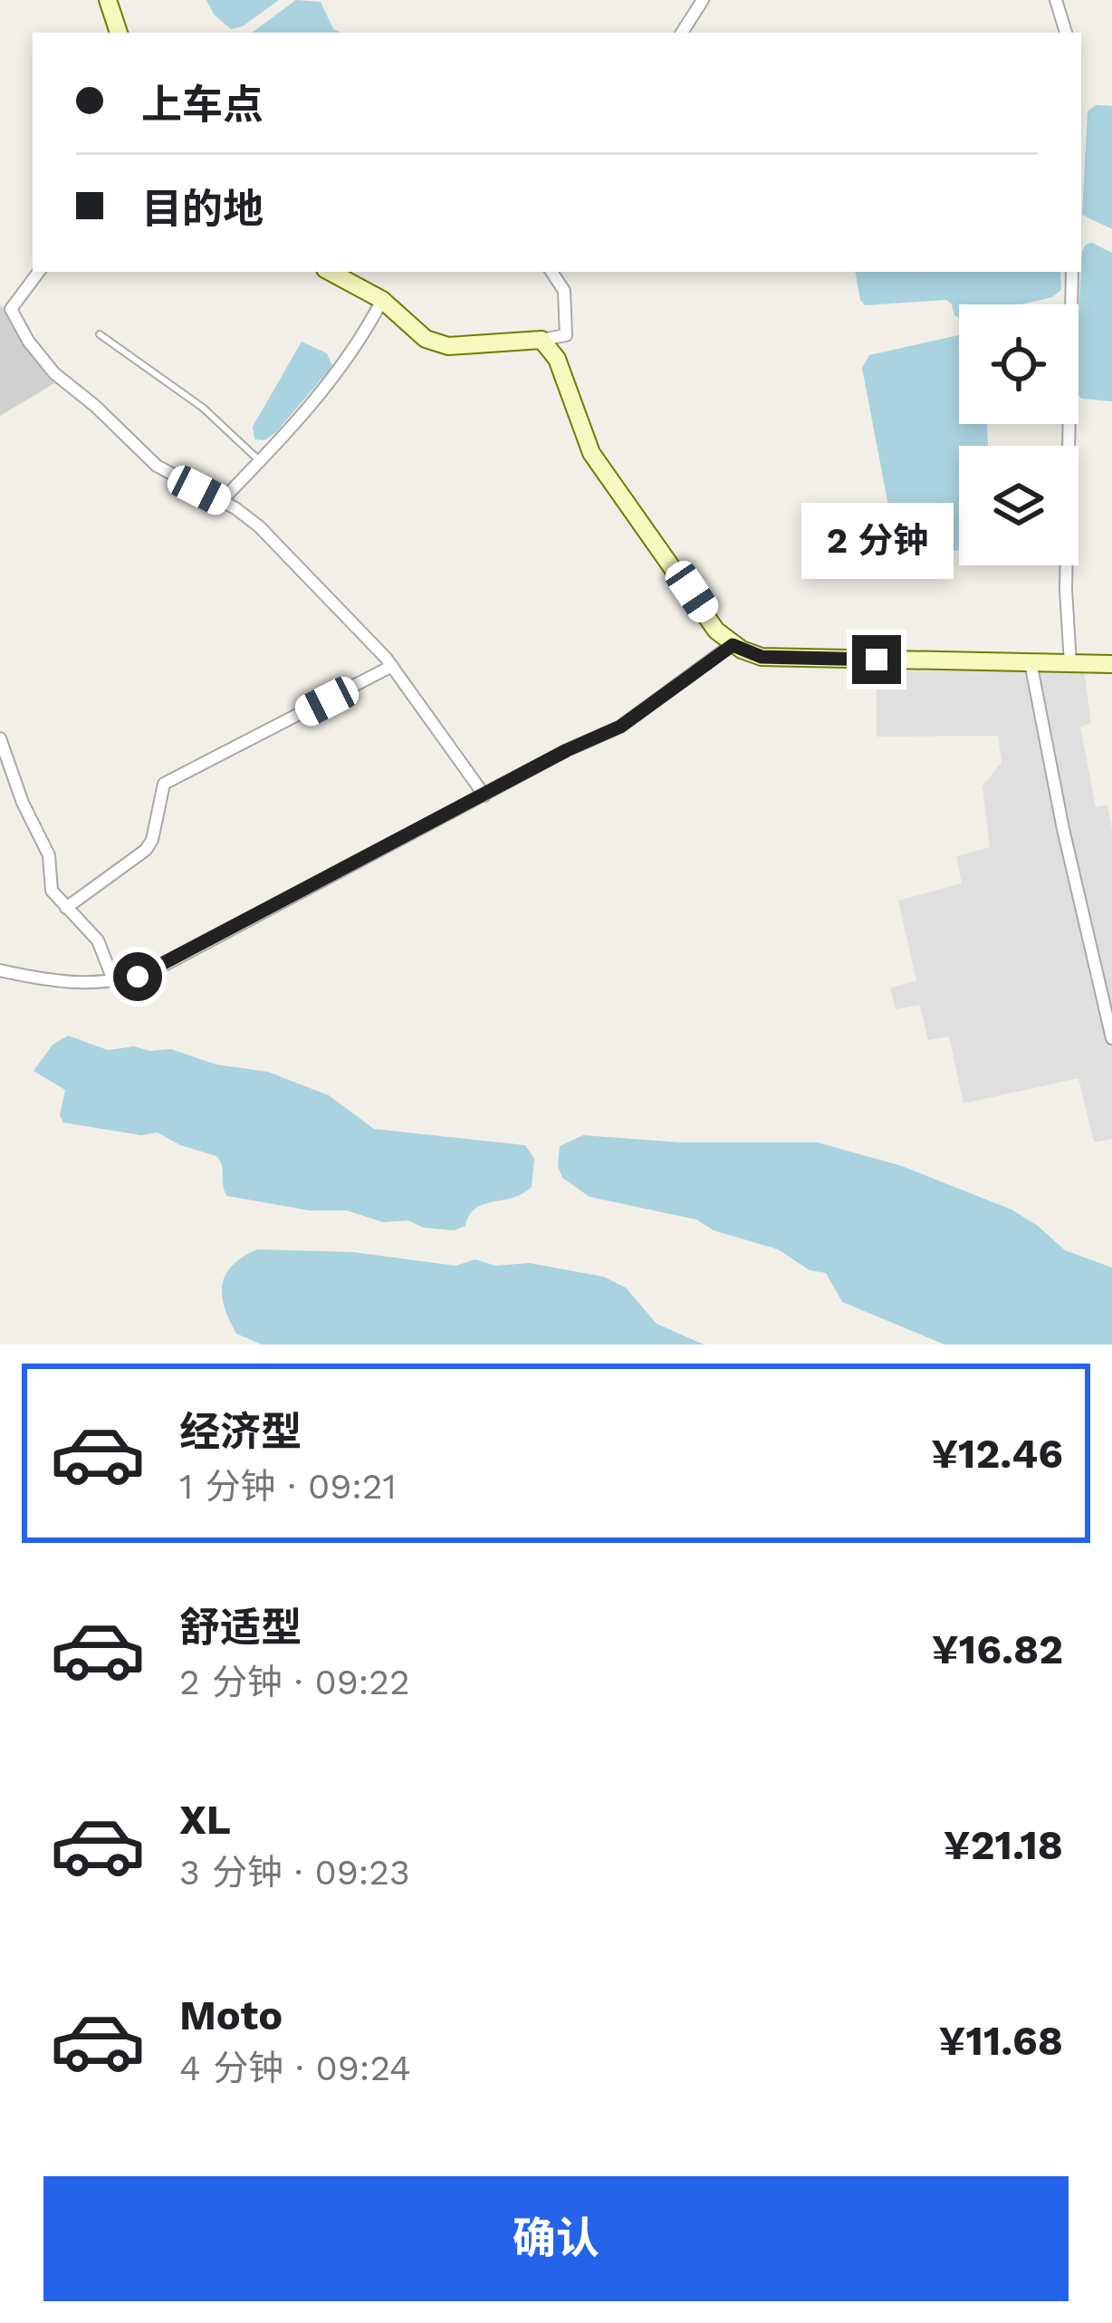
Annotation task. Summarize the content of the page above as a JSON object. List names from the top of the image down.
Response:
{
  "page": {
    "banner": ["上车点", "目的地"],
    "bubble": "2 分钟",
    "list": [
      {
        "name": "经济型",
        "note": "1 分钟 · 09:21",
        "value": "¥12.46"
      },
      {
        "name": "舒适型",
        "note": "2 分钟 · 09:22",
        "value": "¥16.82"
      },
      {
        "name": "XL",
        "note": "3 分钟 · 09:23",
        "value": "¥21.18"
      },
      {
        "name": "Moto",
        "note": "4 分钟 · 09:24",
        "value": "¥11.68"
      }
    ],
    "buttons": "确认"
  }
}
